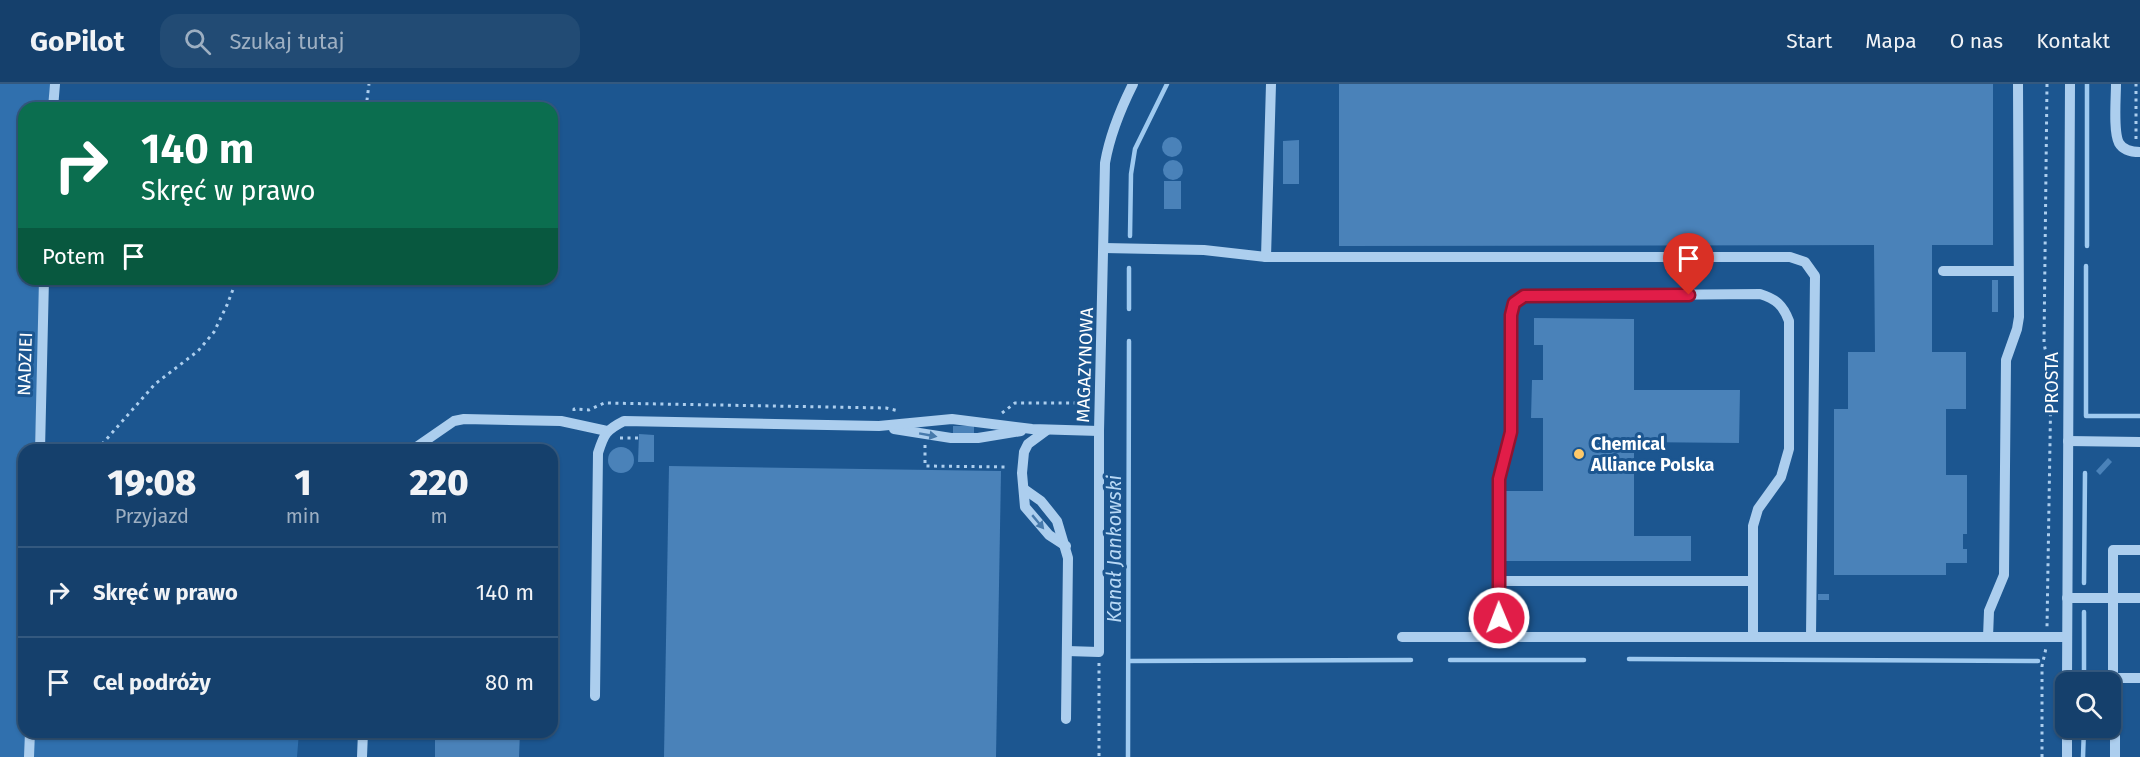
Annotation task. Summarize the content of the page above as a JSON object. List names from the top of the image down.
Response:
{
  "streets": {
    "street": ["NADZIEI", "MAGAZYNOWA", "PROSTA"]
  },
  "water": ["Kanał Jankowski"],
  "places": ["Chemical Alliance Polska"],
  "page": {
    "header": "GoPilot",
    "search": "Szukaj tutaj",
    "nav": [
      "Start",
      "Mapa",
      "O nas",
      "Kontakt"
    ],
    "turn": ["140 m", "Skręć w prawo"],
    "then": "Potem",
    "eta": [
      "19:08",
      "Przyjazd",
      "1",
      "min",
      "220",
      "m"
    ],
    "list": [
      {
        "name": "Skręć w prawo",
        "value": "140 m"
      },
      {
        "name": "Cel podróży",
        "value": "80 m"
      }
    ]
  }
}
